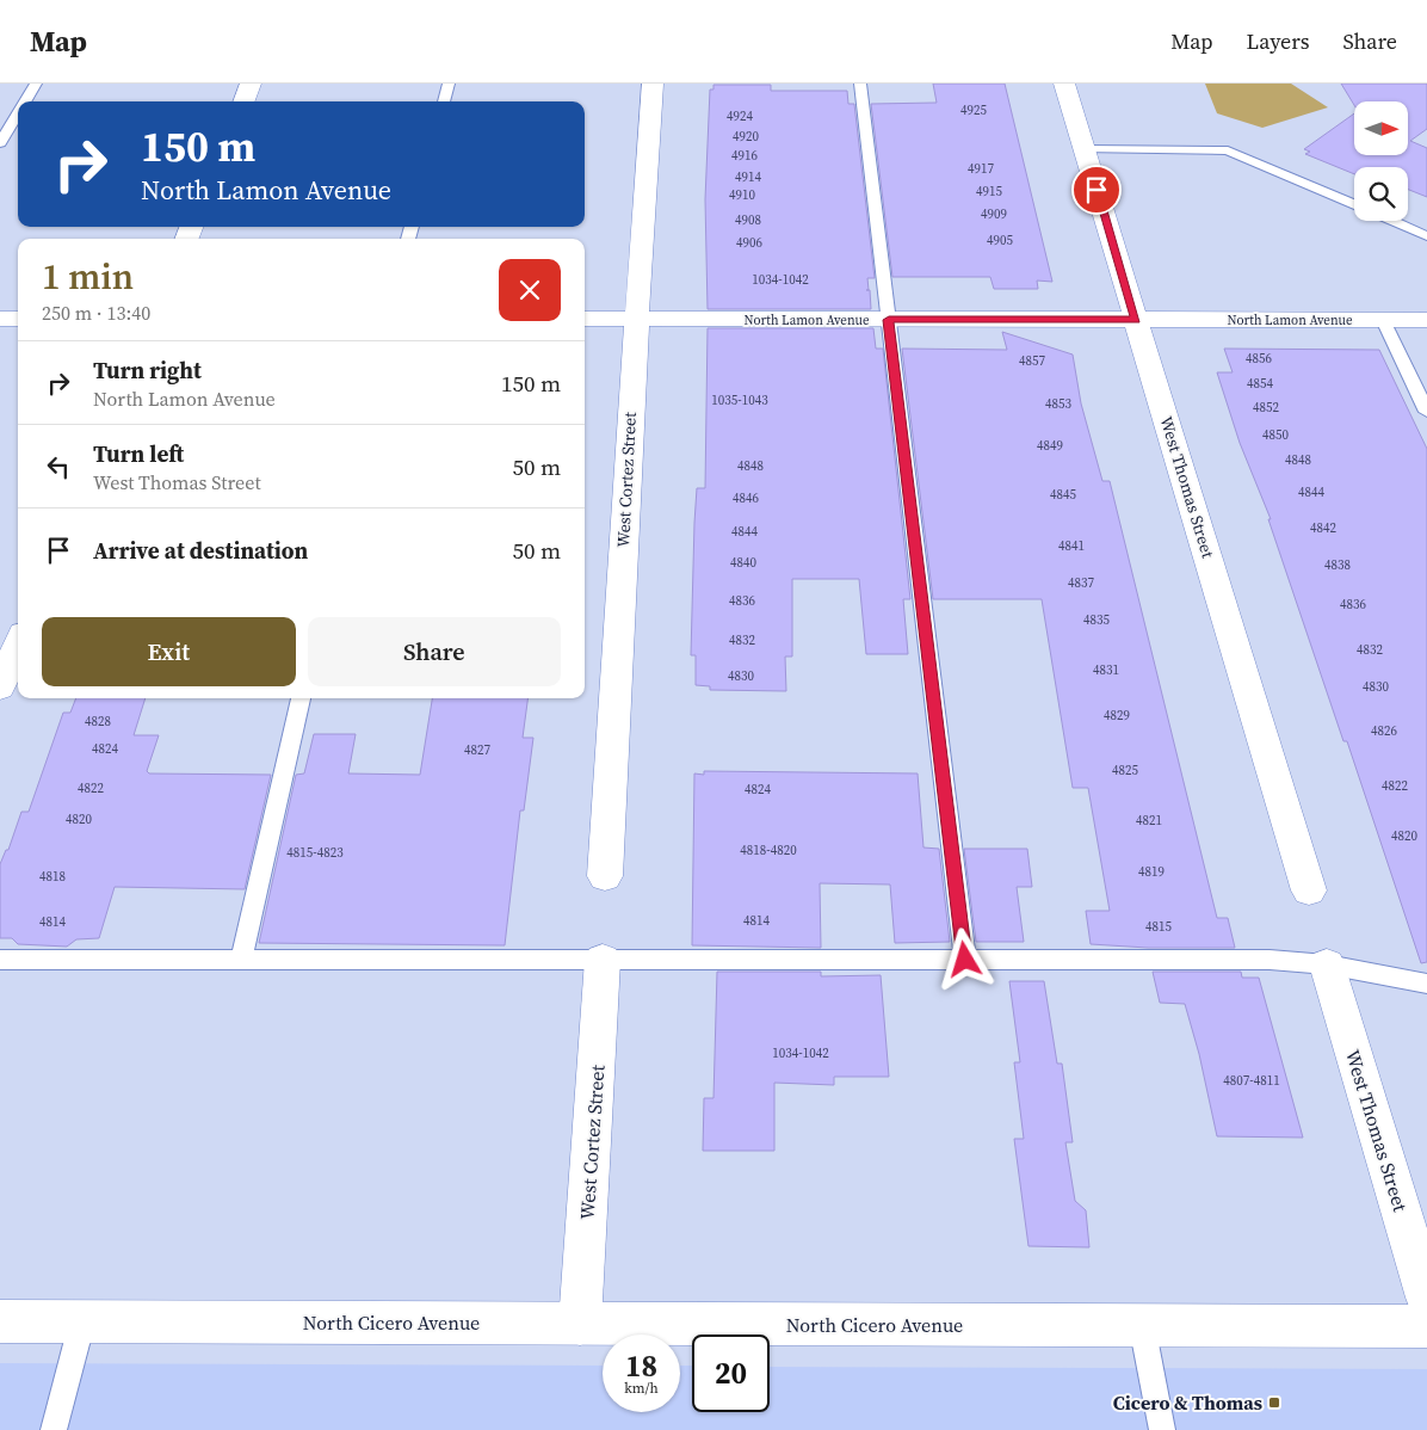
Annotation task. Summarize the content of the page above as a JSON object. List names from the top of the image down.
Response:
{
  "streets": {
    "street": [
      "North Lamon Avenue",
      "West Cortez Street",
      "West Thomas Street",
      "North Cicero Avenue"
    ]
  },
  "crossings": [
    ["North Lamon Avenue", "West Cortez Street"],
    ["North Lamon Avenue", "West Thomas Street"],
    ["West Cortez Street", "North Cicero Avenue"]
  ],
  "places": {
    "transit": ["Cicero & Thomas"]
  },
  "house_numbers": [
    "4925",
    "4924",
    "4920",
    "4916",
    "4917",
    "4914",
    "4915",
    "4910",
    "4909",
    "4908",
    "4905",
    "4906",
    "1034-1042",
    "4856",
    "4857",
    "4854",
    "1035-1043",
    "4853",
    "4852",
    "4850",
    "4849",
    "4848",
    "4848",
    "4844",
    "4845",
    "4846",
    "4842",
    "4844",
    "4841",
    "4840",
    "4838",
    "4837",
    "4836",
    "4836",
    "4835",
    "4832",
    "4832",
    "4831",
    "4830",
    "4830",
    "4829",
    "4828",
    "4826",
    "4824",
    "4827",
    "4825",
    "4822",
    "4822",
    "4824",
    "4820",
    "4821",
    "4820",
    "4818-4820",
    "4815-4823",
    "4819",
    "4818",
    "4814",
    "4814",
    "4815",
    "1034-1042",
    "4807-4811"
  ],
  "north": "right",
  "page": {
    "header": "Map",
    "nav": ["Map", "Layers", "Share"],
    "turn": ["150 m", "North Lamon Avenue"],
    "heading": ["1 min", "250 m · 13:40"],
    "list": [
      {
        "name": "Turn right",
        "note": "North Lamon Avenue",
        "value": "150 m"
      },
      {
        "name": "Turn left",
        "note": "West Thomas Street",
        "value": "50 m"
      },
      {
        "name": "Arrive at destination",
        "value": "50 m"
      }
    ],
    "buttons": ["Exit", "Share"],
    "speed": "18 km/h",
    "limit": "20"
  }
}
